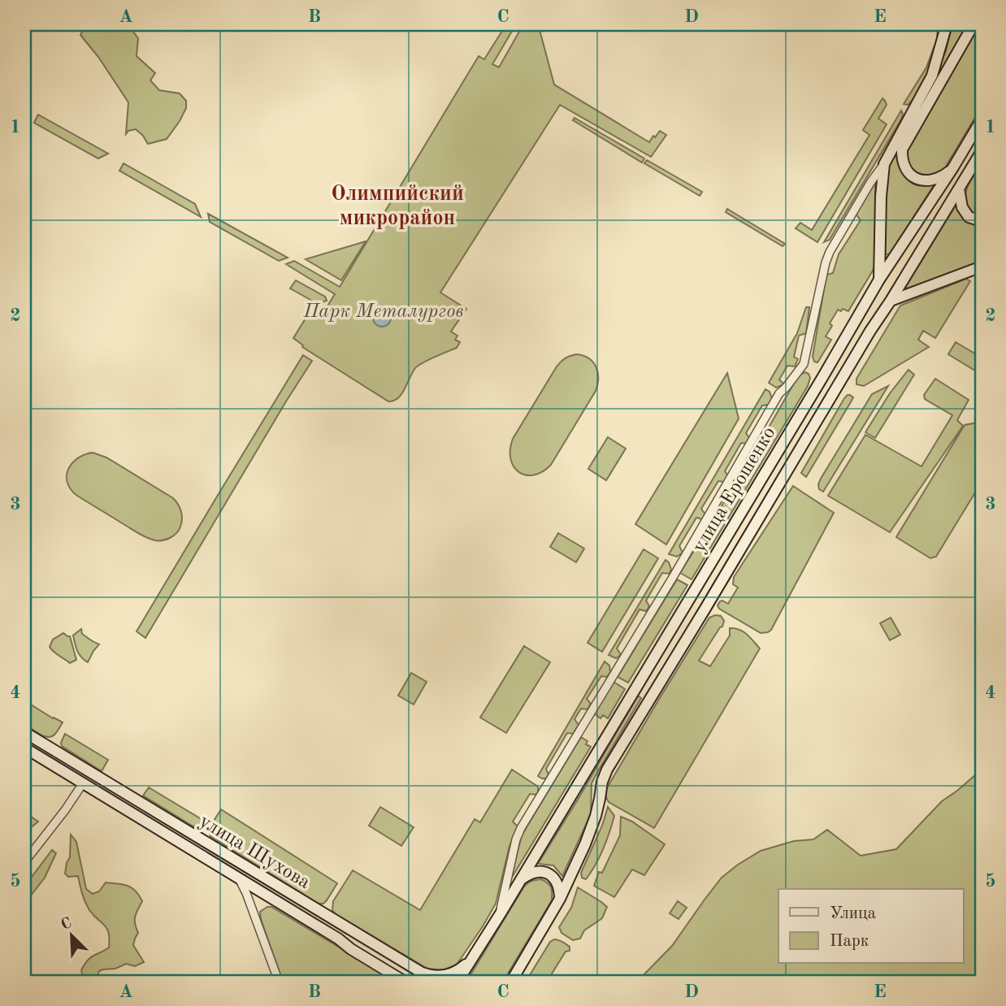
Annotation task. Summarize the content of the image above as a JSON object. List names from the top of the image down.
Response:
{
  "streets": {
    "main road": ["улица Ерошенко", "улица Шухова"]
  },
  "crossings": [
    ["улица Ерошенко", "улица Шухова"]
  ],
  "districts": ["Олимпийский микрорайон"],
  "parks": ["Парк Металургов"],
  "legend": ["Улица", "Парк"],
  "north": "top left",
  "grid": {
    "columns": [
      "A",
      "B",
      "C",
      "D",
      "E"
    ],
    "rows": [
      "1",
      "2",
      "3",
      "4",
      "5"
    ]
  }
}
